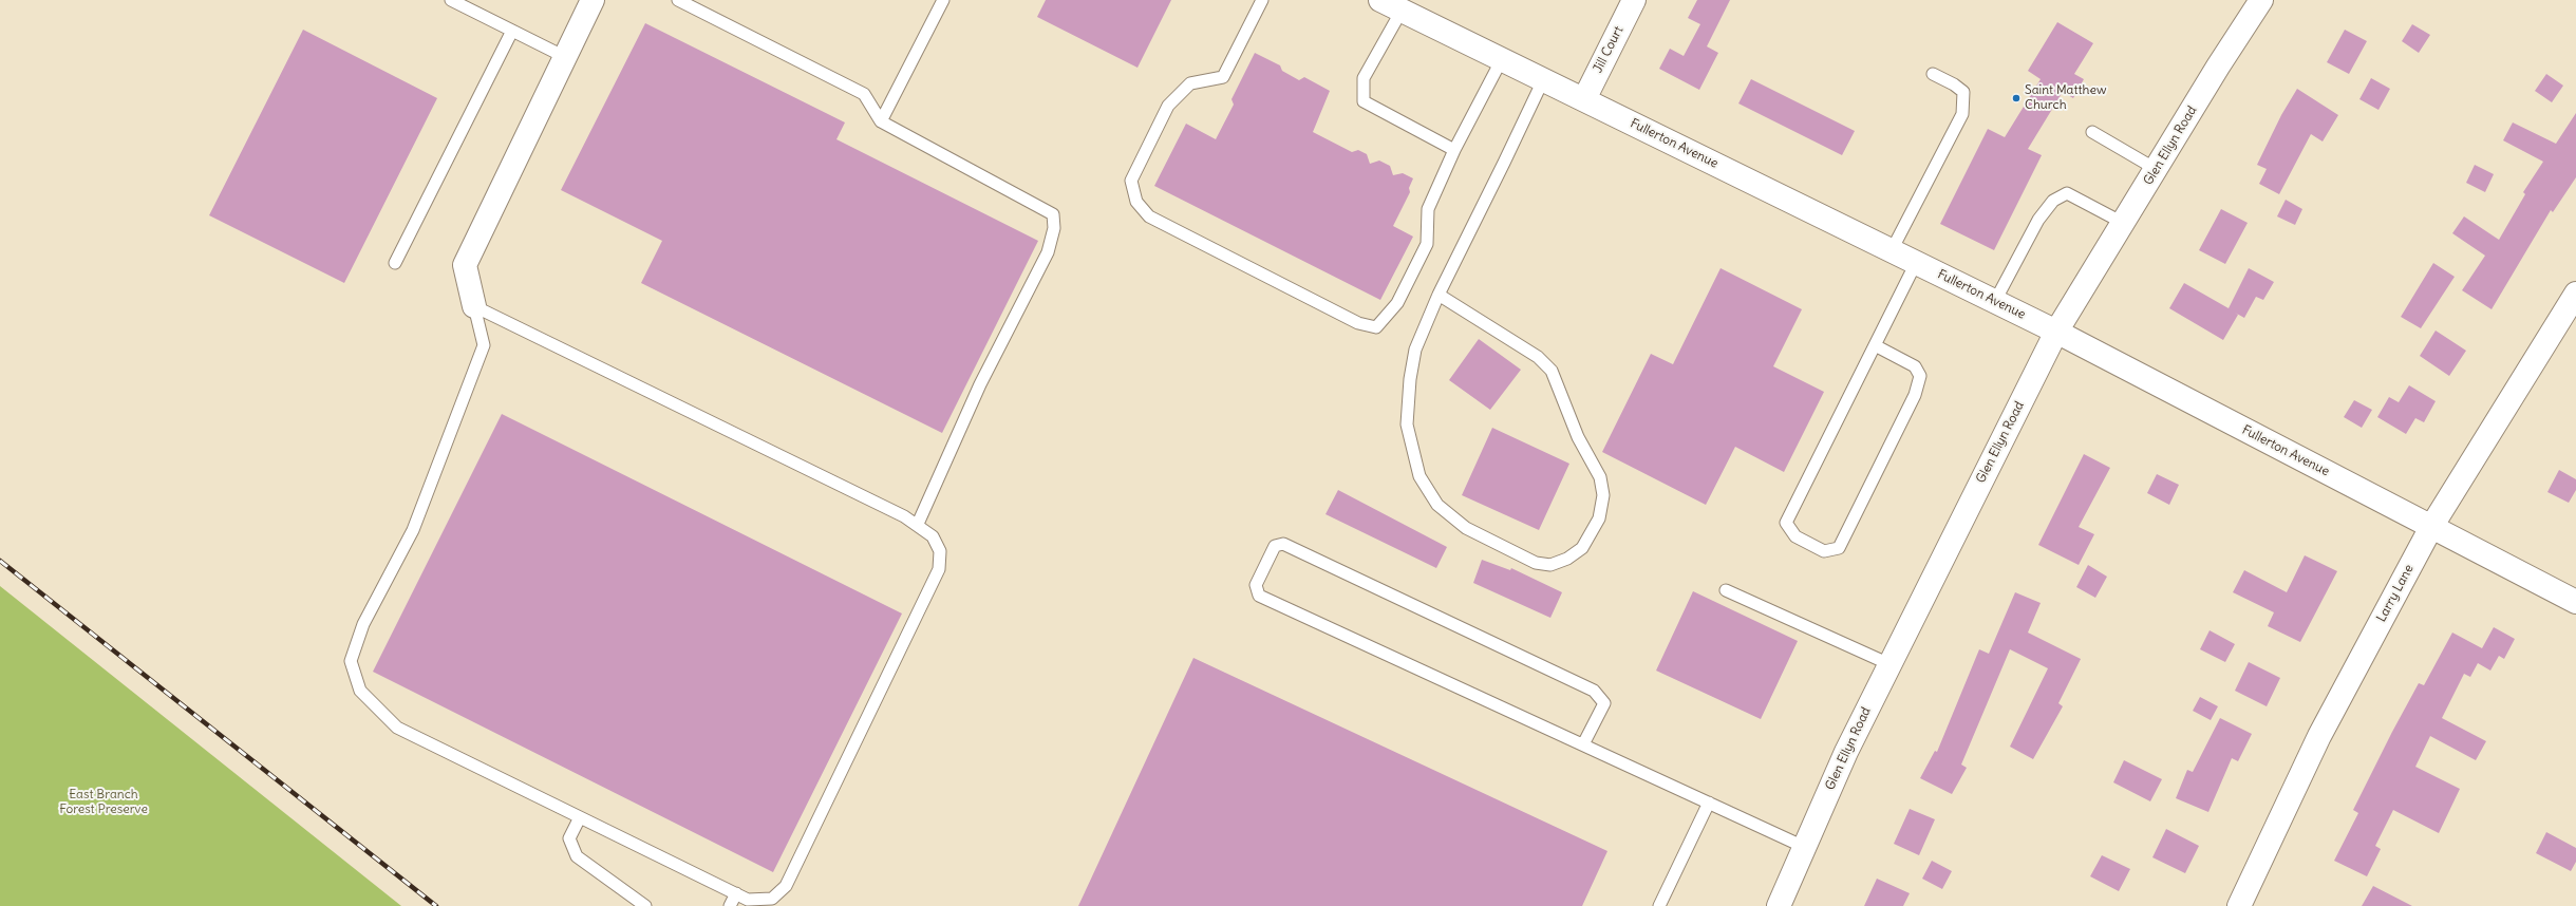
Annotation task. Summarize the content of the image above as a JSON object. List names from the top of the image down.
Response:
{
  "streets": {
    "street": [
      "Jill Court",
      "Fullerton Avenue",
      "Glen Ellyn Road",
      "Larry Lane"
    ]
  },
  "crossings": [
    ["Jill Court", "Fullerton Avenue"],
    ["Fullerton Avenue", "Glen Ellyn Road"],
    ["Fullerton Avenue", "Larry Lane"]
  ],
  "parks": ["East Branch Forest Preserve"],
  "places": ["Saint Matthew Church"]
}
